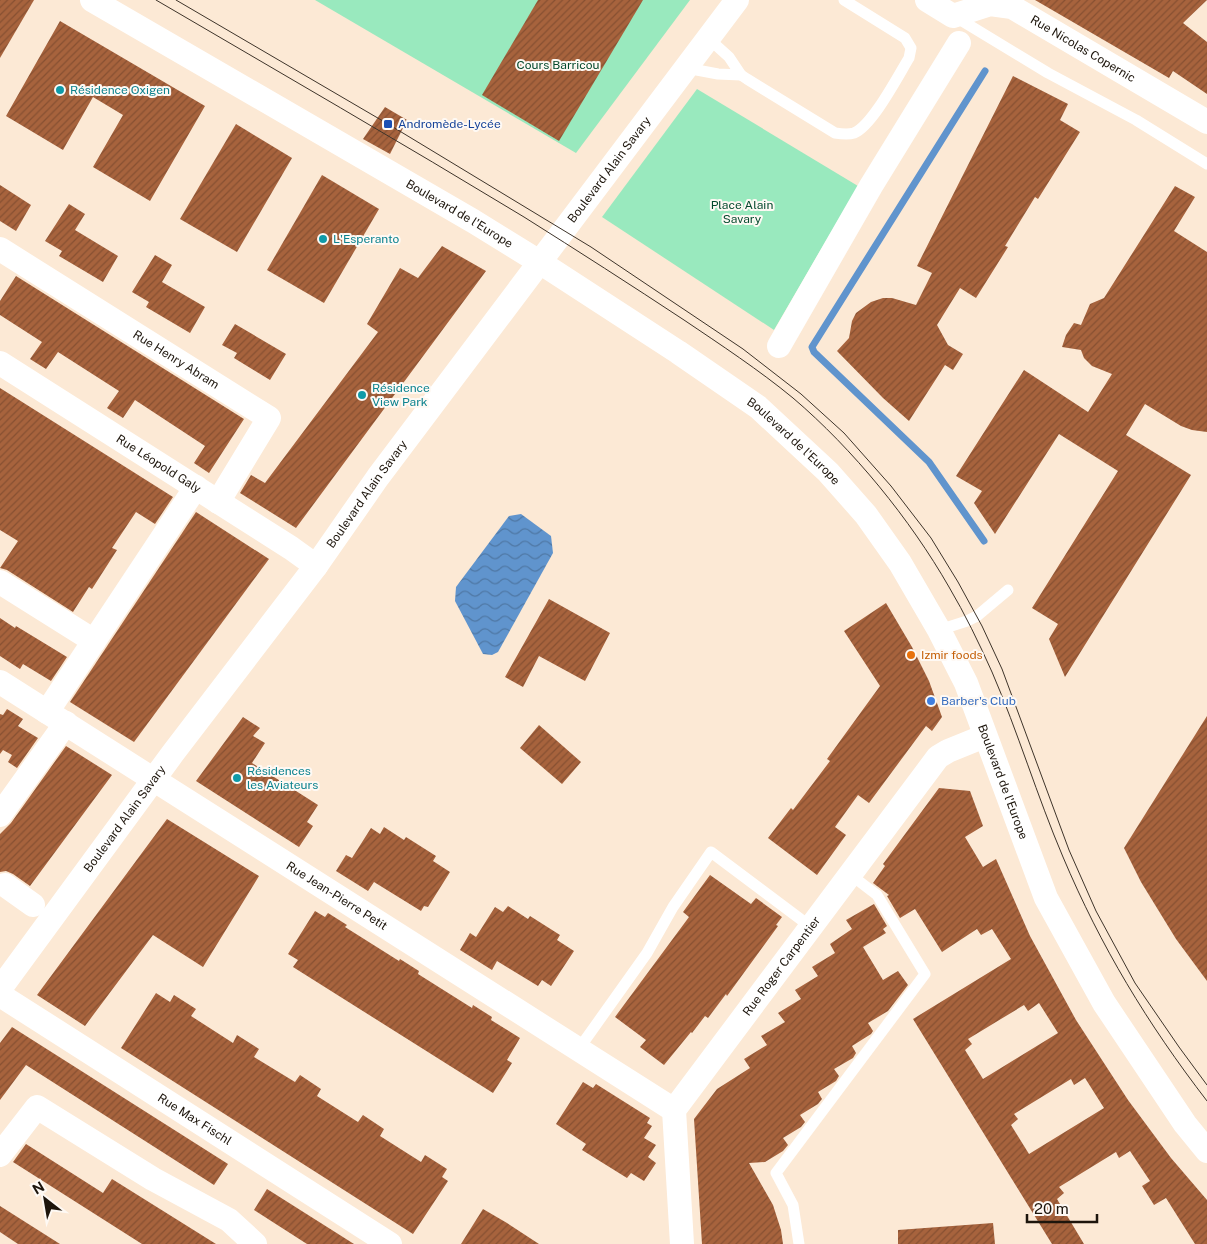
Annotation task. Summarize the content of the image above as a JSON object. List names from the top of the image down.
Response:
{
  "streets": {
    "street": [
      "Rue Nicolas Copernic",
      "Boulevard Alain Savary",
      "Boulevard de l'Europe",
      "Rue Henry Abram",
      "Rue Léopold Galy",
      "Rue Jean-Pierre Petit",
      "Rue Roger Carpentier",
      "Rue Max Fischl"
    ]
  },
  "crossings": [
    ["Boulevard Alain Savary", "Boulevard de l'Europe"],
    ["Boulevard Alain Savary", "Rue Léopold Galy"],
    ["Boulevard Alain Savary", "Rue Jean-Pierre Petit"],
    ["Boulevard de l'Europe", "Rue Roger Carpentier"],
    ["Rue Henry Abram", "Rue Léopold Galy"],
    ["Rue Jean-Pierre Petit", "Rue Roger Carpentier"]
  ],
  "parks": ["Cours Barricou", "Place Alain Savary"],
  "places": {
    "other": [
      "Résidence Oxigen",
      "L'Esperanto",
      "Résidence View Park",
      "Izmir foods",
      "Barber's Club",
      "Résidences les Aviateurs"
    ],
    "transit": ["Andromède-Lycée"]
  },
  "scale_bar": "20 m",
  "north": "top left"
}
